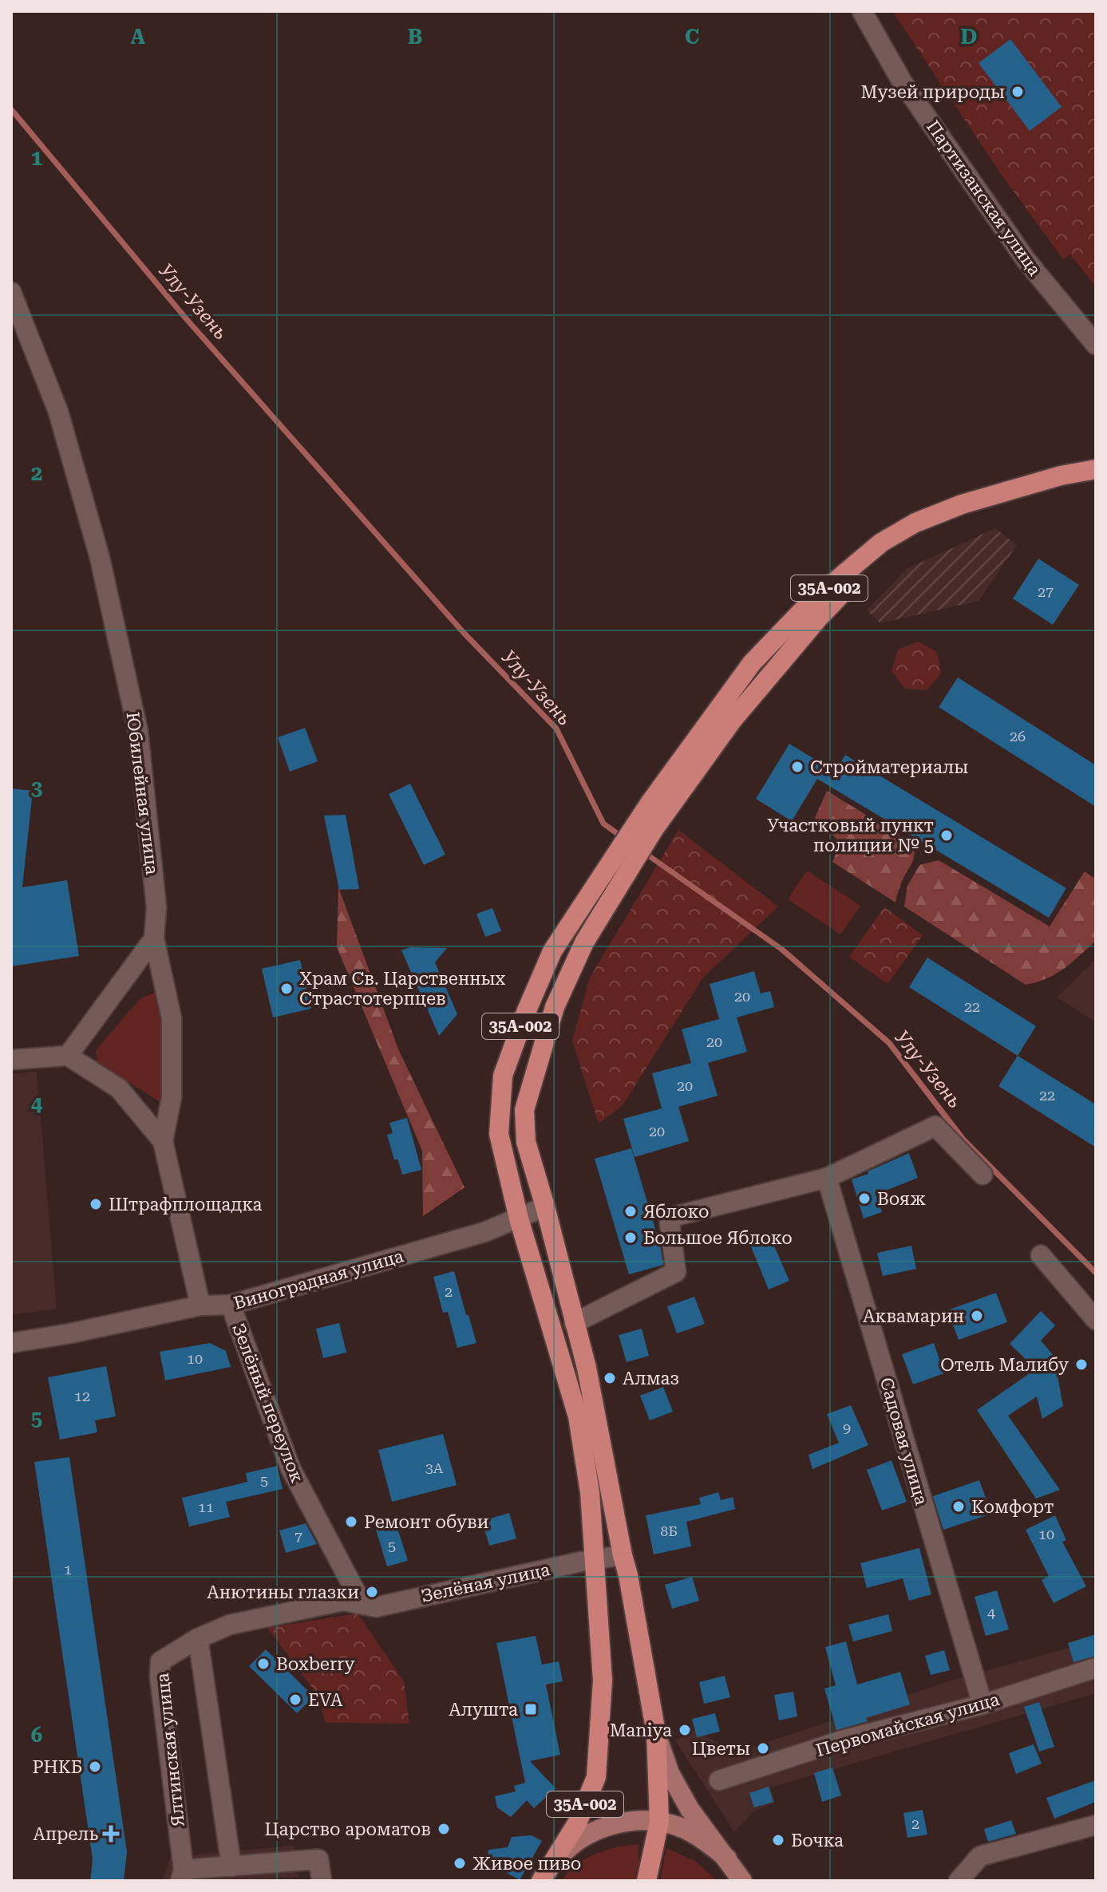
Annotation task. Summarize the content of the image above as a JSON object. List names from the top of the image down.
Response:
{
  "streets": {
    "highway": ["35А-002"],
    "street": [
      "Партизанская улица",
      "Юбилейная улица",
      "Виноградная улица",
      "Зелёный переулок",
      "Садовая улица",
      "Зелёная улица",
      "Первомайская улица",
      "Ялтинская улица"
    ]
  },
  "crossings": [
    ["35А-002", "Виноградная улица"],
    ["35А-002", "Зелёная улица"],
    ["Юбилейная улица", "Виноградная улица"],
    ["Виноградная улица", "Зелёный переулок"],
    ["Зелёный переулок", "Зелёная улица"],
    ["Зелёный переулок", "Ялтинская улица"],
    ["Садовая улица", "Первомайская улица"],
    ["Зелёная улица", "Ялтинская улица"]
  ],
  "water": ["Улу-Узень"],
  "places": {
    "other": [
      "Музей природы",
      "Стройматериалы",
      "Участковый пункт полиции № 5",
      "Храм Св. Царственных Страстотерпцев",
      "Вояж",
      "Штрафплощадка",
      "Яблоко",
      "Большое Яблоко",
      "Аквамарин",
      "Отель Малибу",
      "Алмаз",
      "Комфорт",
      "Ремонт обуви",
      "Анютины глазки",
      "Boxberry",
      "EVA",
      "Maniya",
      "Цветы",
      "РНКБ",
      "Царство ароматов",
      "Бочка",
      "Живое пиво"
    ],
    "transit": ["Алушта"],
    "health": ["Апрель"]
  },
  "house_numbers": [
    "27",
    "26",
    "20",
    "22",
    "20",
    "20",
    "22",
    "20",
    "2",
    "10",
    "12",
    "9",
    "3А",
    "5",
    "11",
    "8Б",
    "10",
    "7",
    "5",
    "1",
    "4",
    "2"
  ],
  "grid": {
    "columns": [
      "A",
      "B",
      "C",
      "D"
    ],
    "rows": [
      "1",
      "2",
      "3",
      "4",
      "5",
      "6"
    ]
  }
}
